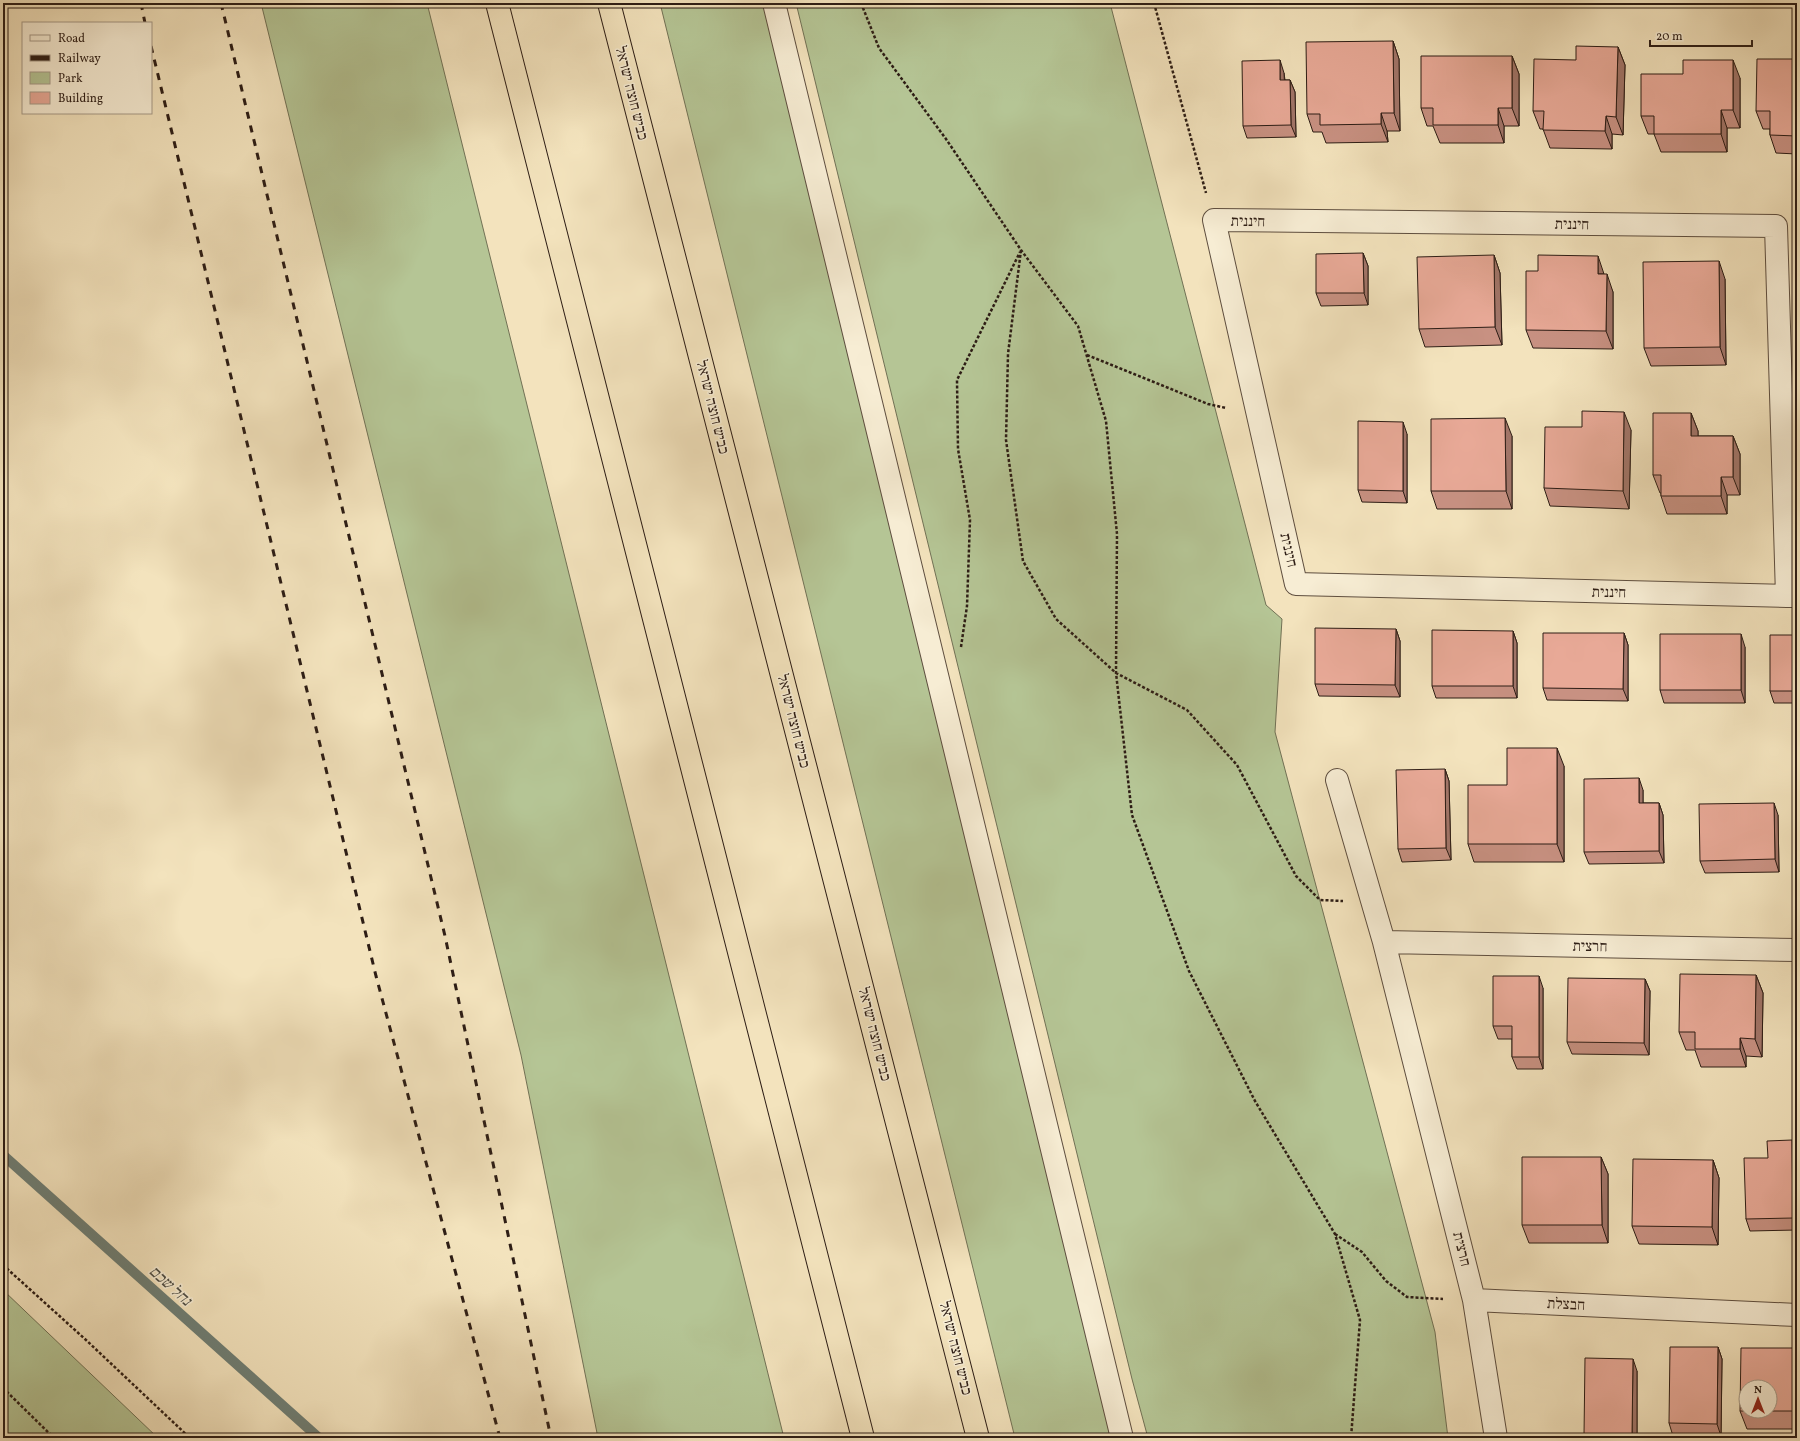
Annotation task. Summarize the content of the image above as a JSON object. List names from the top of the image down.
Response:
{
  "streets": {
    "highway": ["כביש חוצה ישראל"],
    "street": ["חיננית", "חרצית", "חבצלת"]
  },
  "crossings": [
    ["חרצית", "חבצלת"]
  ],
  "water": ["נחל שכם"],
  "legend": [
    "Road",
    "Railway",
    "Park",
    "Building"
  ],
  "scale_bar": "20 m",
  "north": "top"
}
